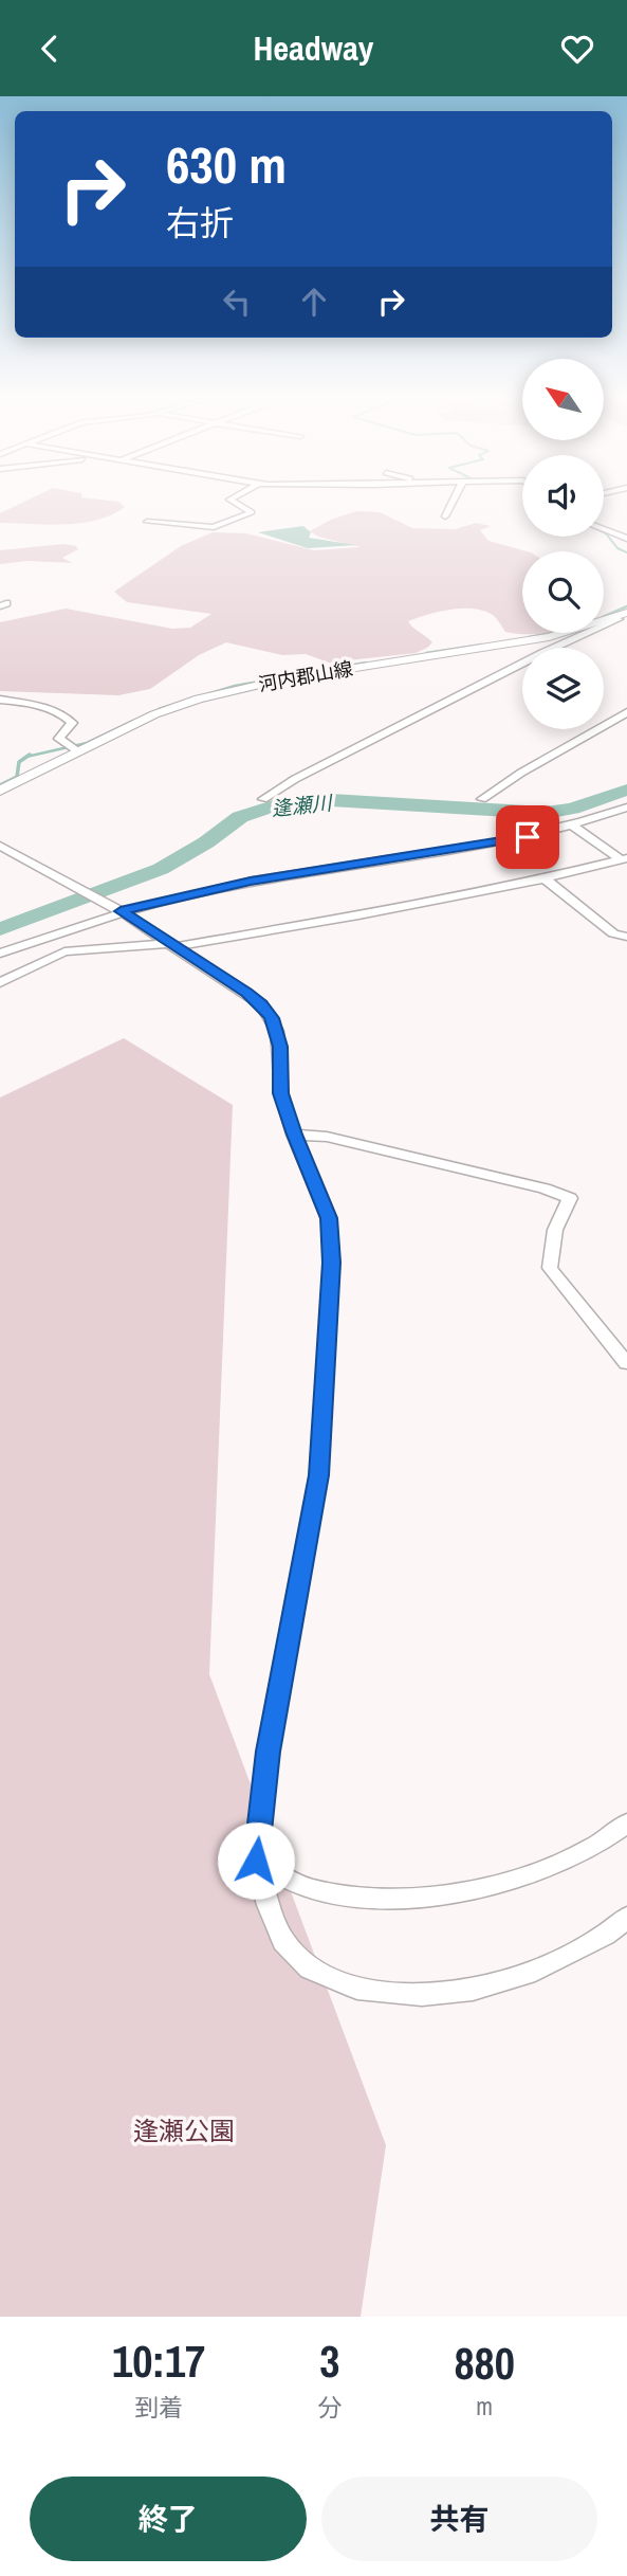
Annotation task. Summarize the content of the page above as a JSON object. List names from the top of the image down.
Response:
{
  "streets": {
    "main road": ["河内郡山線"]
  },
  "water": ["逢瀬川"],
  "parks": ["逢瀬公園"],
  "north": "top left",
  "page": {
    "header": "Headway",
    "turn": ["630 m", "右折"],
    "eta": [
      "10:17",
      "到着",
      "3",
      "分",
      "880",
      "m"
    ],
    "buttons": ["終了", "共有"]
  }
}
